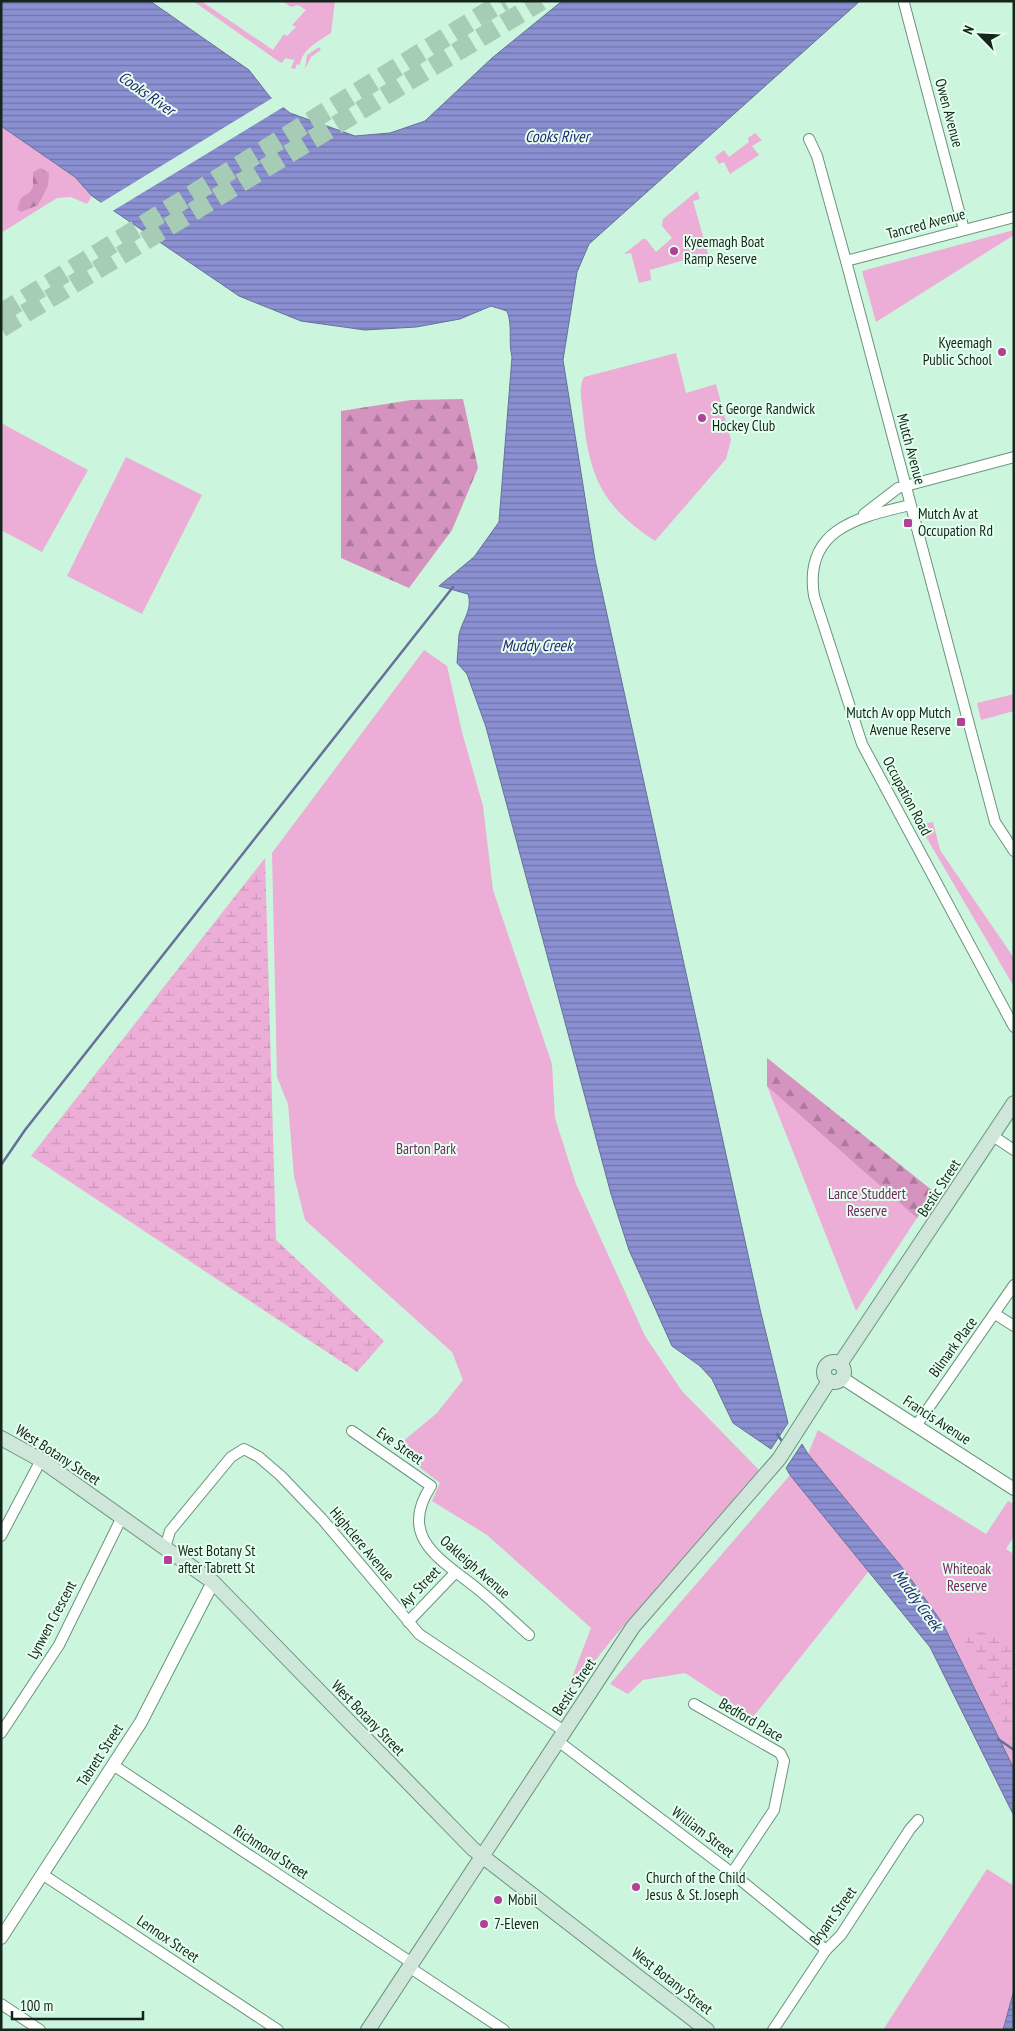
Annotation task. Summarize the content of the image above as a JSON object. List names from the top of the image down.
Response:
{
  "streets": {
    "main road": ["Bestic Street", "West Botany Street"],
    "street": [
      "Owen Avenue",
      "Tancred Avenue",
      "Mutch Avenue",
      "Occupation Road",
      "Bilmark Place",
      "Francis Avenue",
      "Eve Street",
      "Highclere Avenue",
      "Oakleigh Avenue",
      "Ayr Street",
      "Lynwen Crescent",
      "Bedford Place",
      "Tabrett Street",
      "William Street",
      "Richmond Street",
      "Bryant Street",
      "Lennox Street"
    ]
  },
  "crossings": [
    ["Owen Avenue", "Tancred Avenue"],
    ["Tancred Avenue", "Mutch Avenue"],
    ["Mutch Avenue", "Occupation Road"],
    ["Bestic Street", "Francis Avenue"],
    ["Bestic Street", "West Botany Street"],
    ["Bestic Street", "Highclere Avenue"],
    ["Bestic Street", "William Street"],
    ["Bestic Street", "Richmond Street"],
    ["Bilmark Place", "Francis Avenue"],
    ["Eve Street", "Oakleigh Avenue"],
    ["West Botany Street", "Highclere Avenue"],
    ["West Botany Street", "Lynwen Crescent"],
    ["West Botany Street", "Tabrett Street"],
    ["Highclere Avenue", "Ayr Street"],
    ["Highclere Avenue", "William Street"],
    ["Oakleigh Avenue", "Ayr Street"],
    ["Bedford Place", "William Street"],
    ["Tabrett Street", "Richmond Street"],
    ["Tabrett Street", "Lennox Street"],
    ["William Street", "Bryant Street"]
  ],
  "water": ["Cooks River", "Muddy Creek"],
  "parks": ["Barton Park", "Lance Studdert Reserve", "Whiteoak Reserve"],
  "places": {
    "other": [
      "Kyeemagh Boat Ramp Reserve",
      "Kyeemagh Public School",
      "St George Randwick Hockey Club",
      "Church of the Child Jesus & St. Joseph",
      "Mobil",
      "7-Eleven"
    ],
    "transit": ["Mutch Av at Occupation Rd", "Mutch Av opp Mutch Avenue Reserve", "West Botany St after Tabrett St"]
  },
  "scale_bar": "100 m",
  "north": "top left"
}
